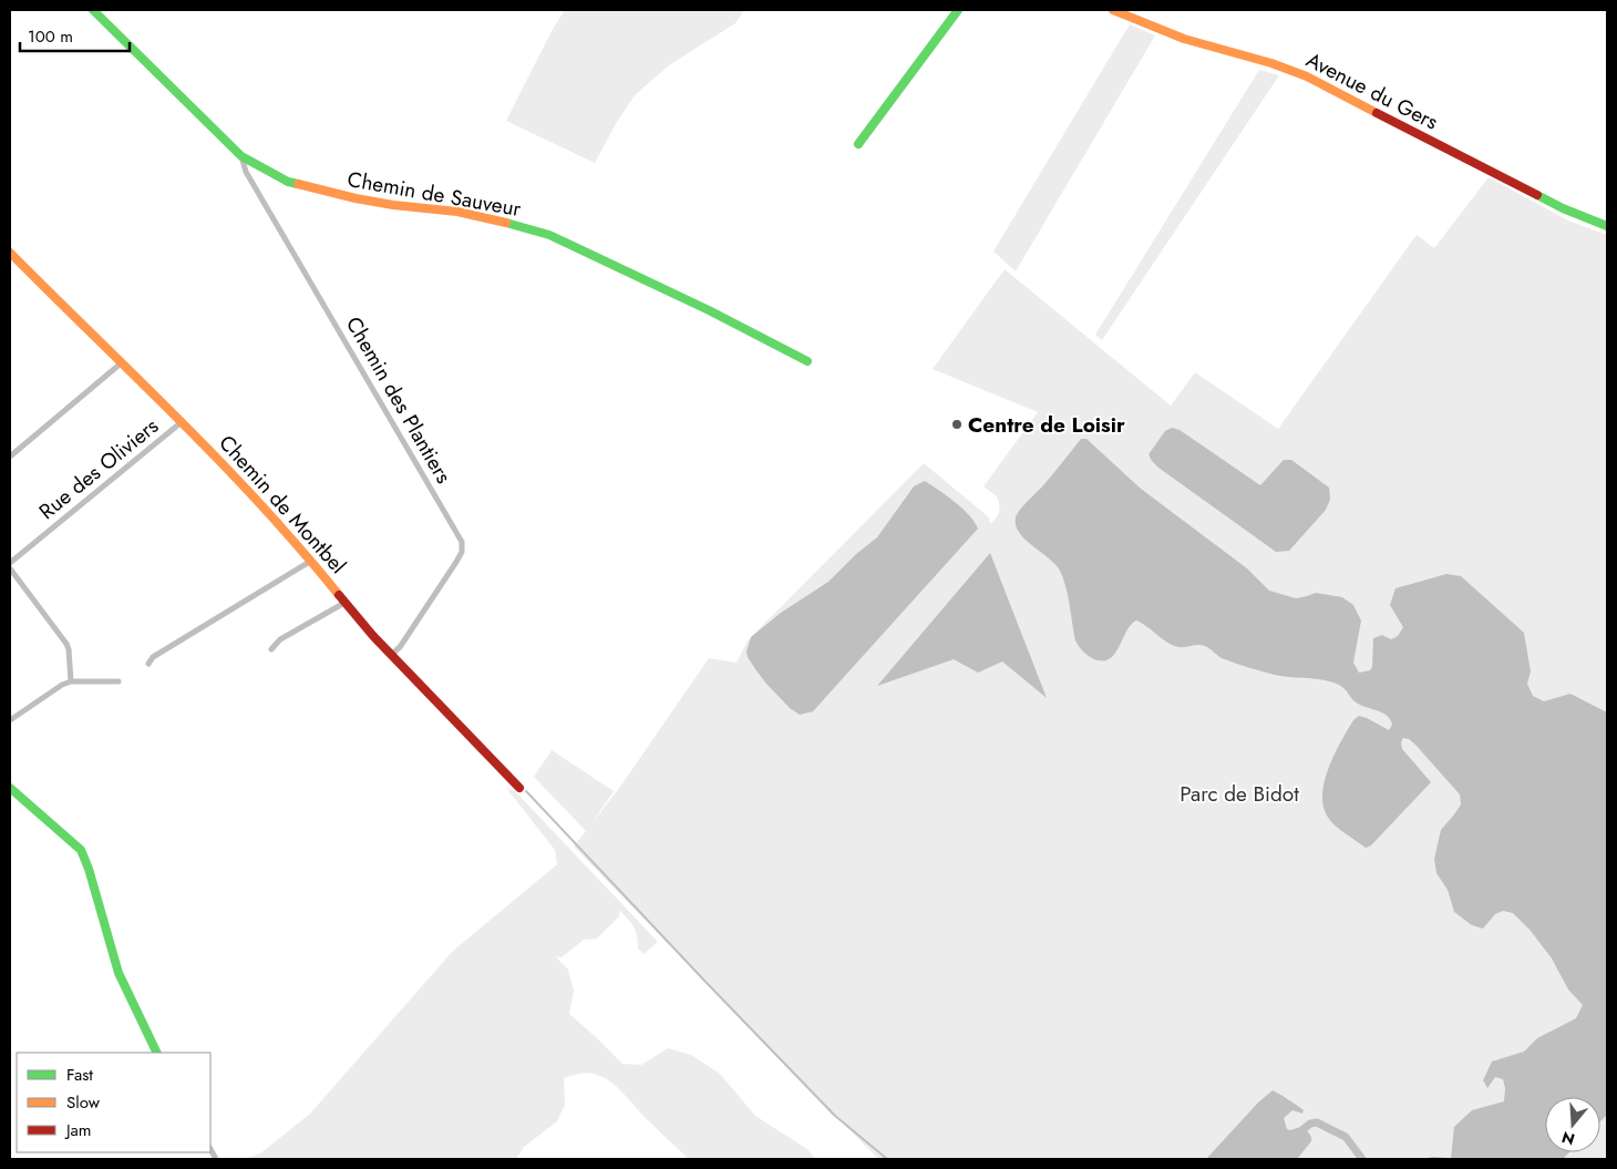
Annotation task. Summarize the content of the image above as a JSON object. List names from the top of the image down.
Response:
{
  "streets": {
    "street": [
      "Avenue du Gers",
      "Chemin de Sauveur",
      "Chemin des Plantiers",
      "Rue des Oliviers",
      "Chemin de Montbel"
    ]
  },
  "crossings": [
    ["Chemin de Sauveur", "Chemin des Plantiers"],
    ["Chemin des Plantiers", "Chemin de Montbel"],
    ["Rue des Oliviers", "Chemin de Montbel"]
  ],
  "parks": ["Parc de Bidot"],
  "places": ["Centre de Loisir"],
  "legend": ["Fast", "Slow", "Jam"],
  "scale_bar": "100 m",
  "north": "bottom"
}
